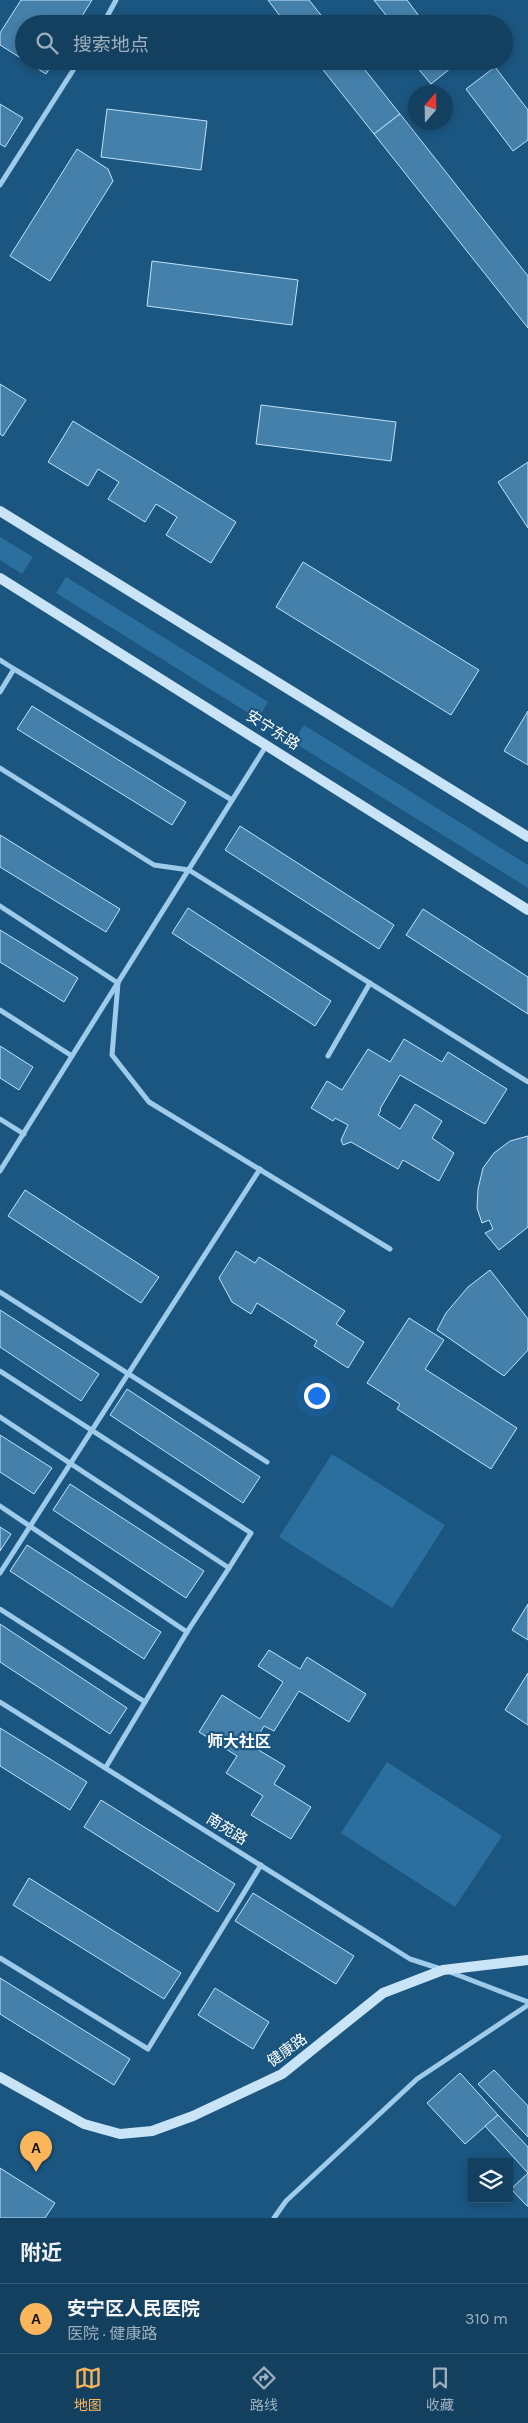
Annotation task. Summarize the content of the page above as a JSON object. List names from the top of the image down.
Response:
{
  "streets": {
    "main road": ["安宁东路", "健康路"],
    "street": ["南苑路"]
  },
  "crossings": [
    ["南苑路", "健康路"]
  ],
  "districts": ["师大社区"],
  "north": "top",
  "page": {
    "search": "搜索地点",
    "pins": "A",
    "heading": "附近",
    "list": [
      {
        "mark": "A",
        "name": "安宁区人民医院",
        "note": "医院 · 健康路",
        "value": "310 m"
      }
    ],
    "nav": ["地图", "路线", "收藏"]
  }
}
